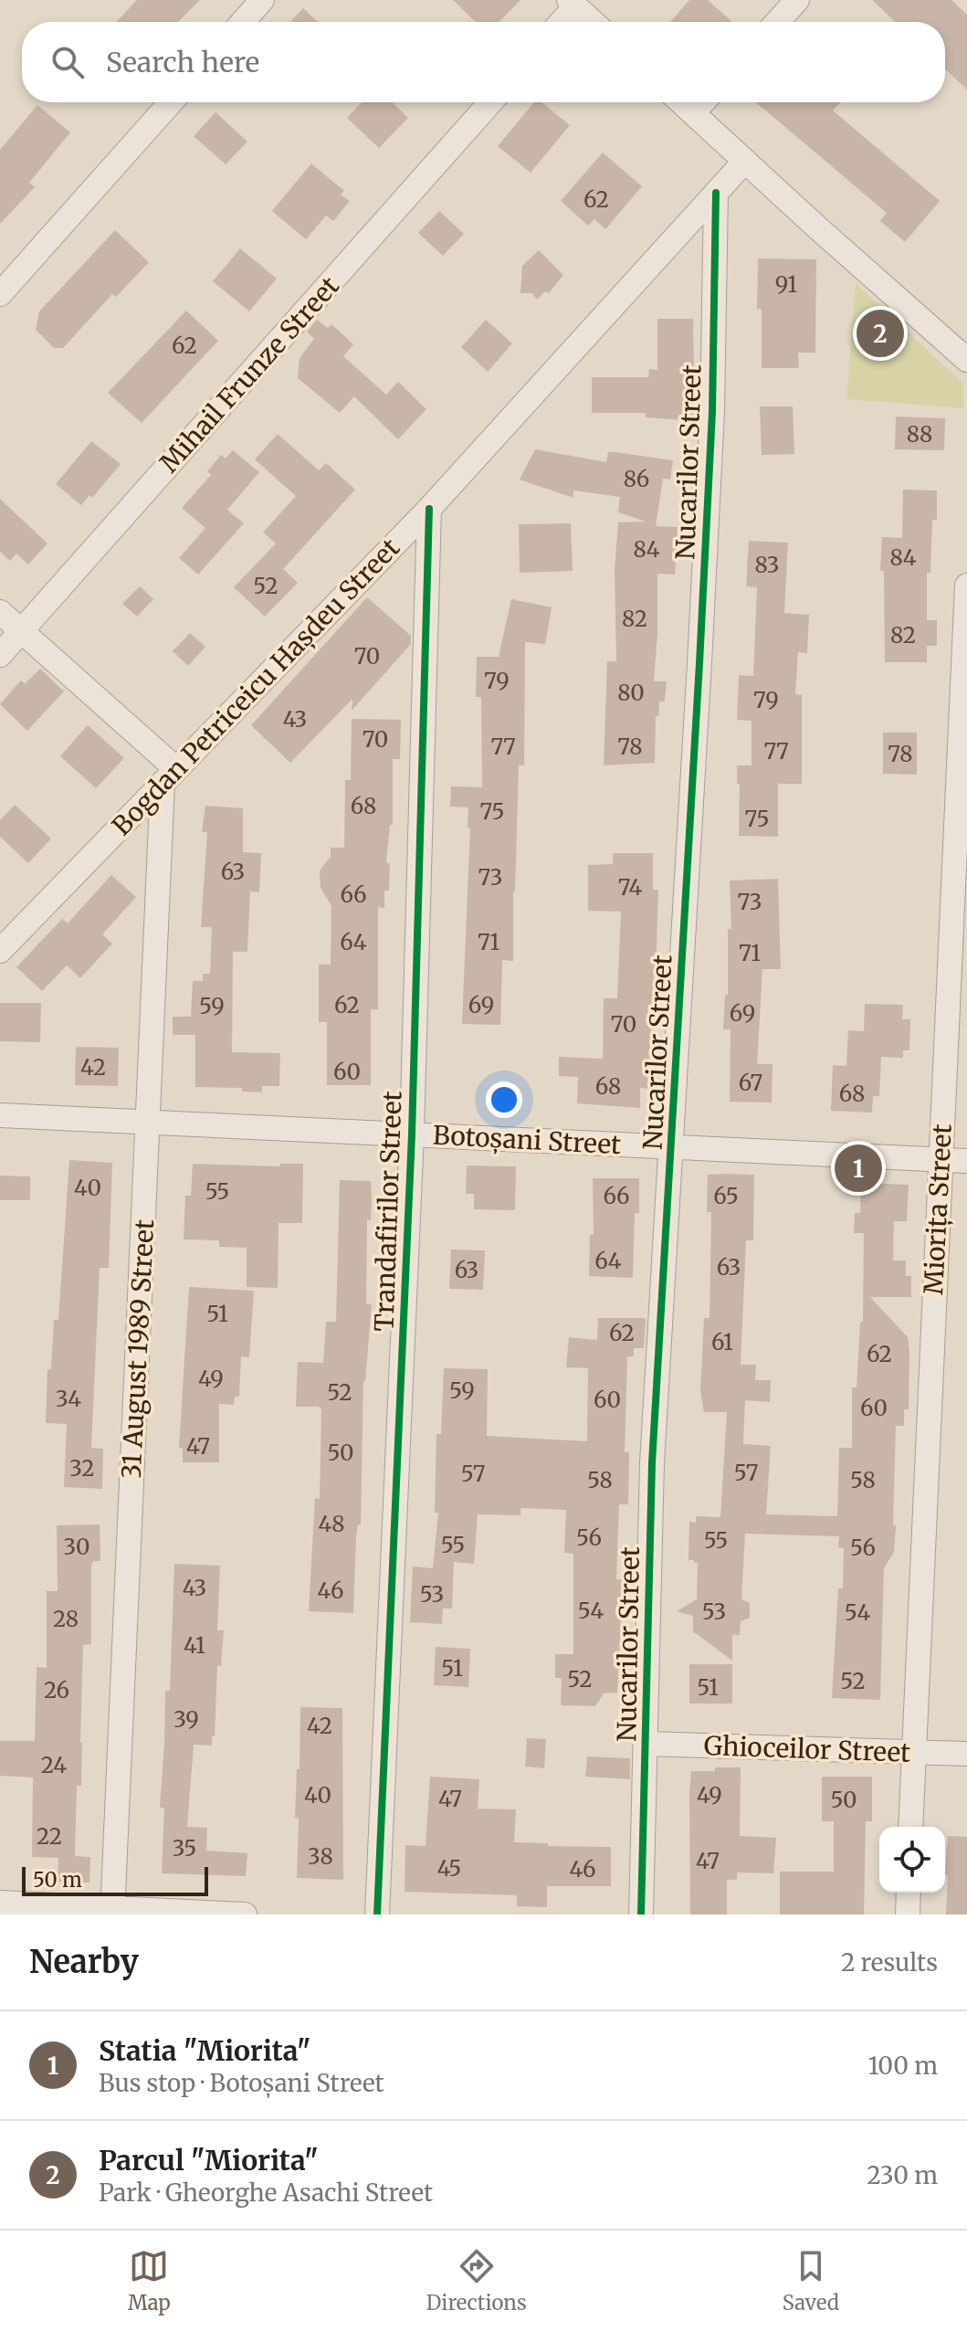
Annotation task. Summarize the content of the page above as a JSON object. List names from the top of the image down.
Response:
{
  "streets": {
    "street": [
      "Mihail Frunze Street",
      "Nucarilor Street",
      "Bogdan Petriceicu Hașdeu Street",
      "Botoșani Street",
      "Miorița Street",
      "Trandafirilor Street",
      "31 August 1989 Street",
      "Ghioceilor Street"
    ]
  },
  "crossings": [
    ["Nucarilor Street", "Bogdan Petriceicu Hașdeu Street"],
    ["Nucarilor Street", "Botoșani Street"],
    ["Nucarilor Street", "Ghioceilor Street"],
    ["Bogdan Petriceicu Hașdeu Street", "Trandafirilor Street"],
    ["Bogdan Petriceicu Hașdeu Street", "31 August 1989 Street"],
    ["Botoșani Street", "Miorița Street"],
    ["Botoșani Street", "Trandafirilor Street"],
    ["Botoșani Street", "31 August 1989 Street"],
    ["Miorița Street", "Ghioceilor Street"]
  ],
  "house_numbers": [
    "62",
    "91",
    "62",
    "88",
    "86",
    "84",
    "84",
    "83",
    "52",
    "82",
    "82",
    "70",
    "79",
    "80",
    "79",
    "43",
    "70",
    "77",
    "78",
    "77",
    "78",
    "68",
    "75",
    "75",
    "63",
    "73",
    "74",
    "66",
    "73",
    "64",
    "71",
    "71",
    "62",
    "69",
    "59",
    "69",
    "70",
    "42",
    "60",
    "67",
    "68",
    "68",
    "40",
    "55",
    "66",
    "65",
    "64",
    "63",
    "63",
    "51",
    "62",
    "61",
    "62",
    "49",
    "59",
    "52",
    "34",
    "60",
    "60",
    "47",
    "50",
    "32",
    "57",
    "57",
    "58",
    "58",
    "48",
    "56",
    "55",
    "55",
    "30",
    "56",
    "43",
    "46",
    "53",
    "54",
    "53",
    "54",
    "28",
    "41",
    "51",
    "52",
    "52",
    "51",
    "26",
    "39",
    "42",
    "24",
    "40",
    "49",
    "47",
    "50",
    "22",
    "35",
    "38",
    "47",
    "45",
    "46"
  ],
  "scale_bar": "50 m",
  "page": {
    "search": "Search here",
    "pins": ["2", "1"],
    "scale": "50 m",
    "heading": ["Nearby", "2 results"],
    "list": [
      {
        "mark": "1",
        "name": "Statia \"Miorita\"",
        "note": "Bus stop · Botoșani Street",
        "value": "100 m"
      },
      {
        "mark": "2",
        "name": "Parcul \"Miorita\"",
        "note": "Park · Gheorghe Asachi Street",
        "value": "230 m"
      }
    ],
    "nav": ["Map", "Directions", "Saved"]
  }
}
